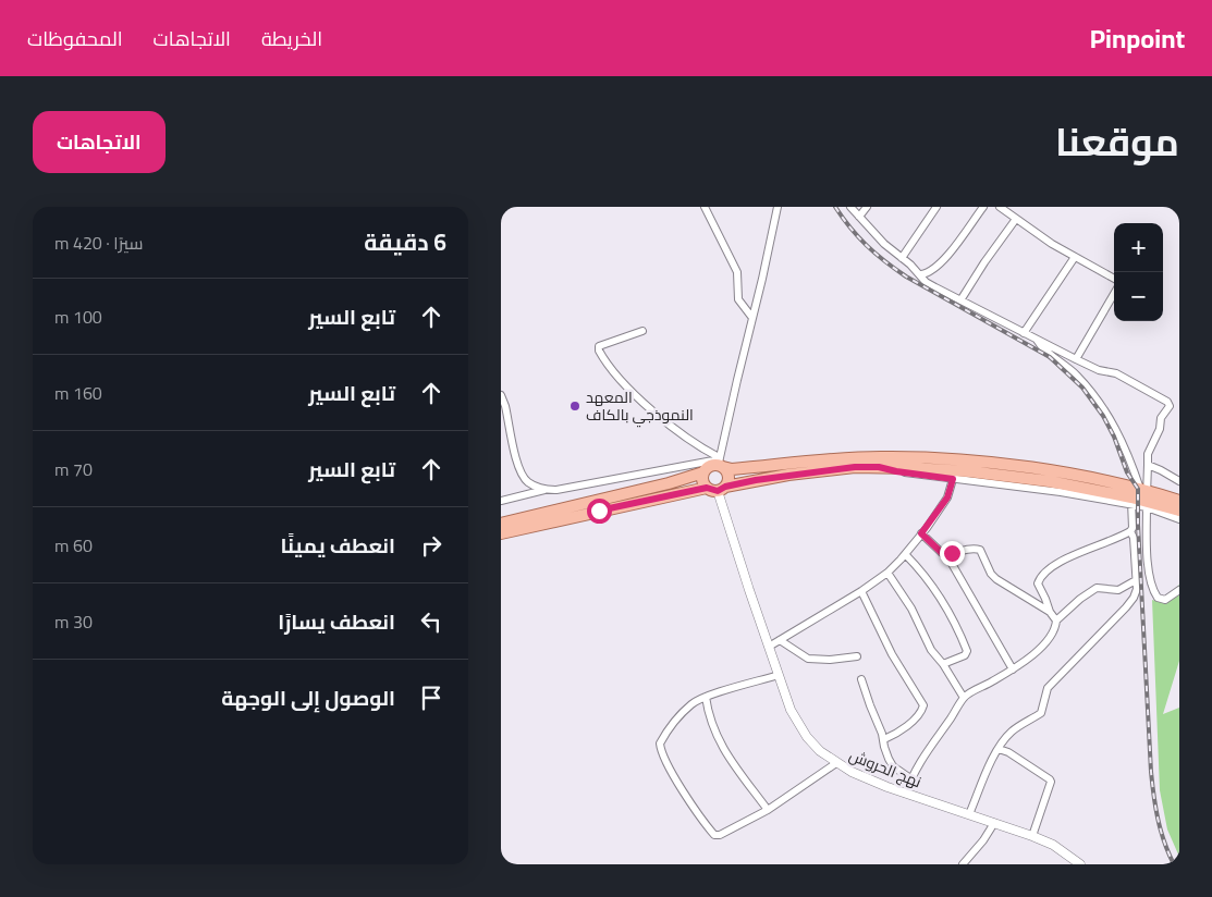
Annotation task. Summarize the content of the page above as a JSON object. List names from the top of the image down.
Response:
{
  "streets": {
    "street": ["نهج الحروش"]
  },
  "places": ["المعهد النموذجي بالكاف"],
  "page": {
    "header": "Pinpoint",
    "nav": ["الخريطة", "الاتجاهات", "المحفوظات"],
    "title": "موقعنا",
    "buttons": "الاتجاهات",
    "heading": ["6 دقيقة", "سيرًا · 420 m"],
    "map_buttons": ["+", "−"],
    "list": [
      ["تابع السير", "100 m"],
      ["تابع السير", "160 m"],
      ["تابع السير", "70 m"],
      ["انعطف يمينًا", "60 m"],
      ["انعطف يسارًا", "30 m"],
      "الوصول إلى الوجهة"
    ]
  }
}
